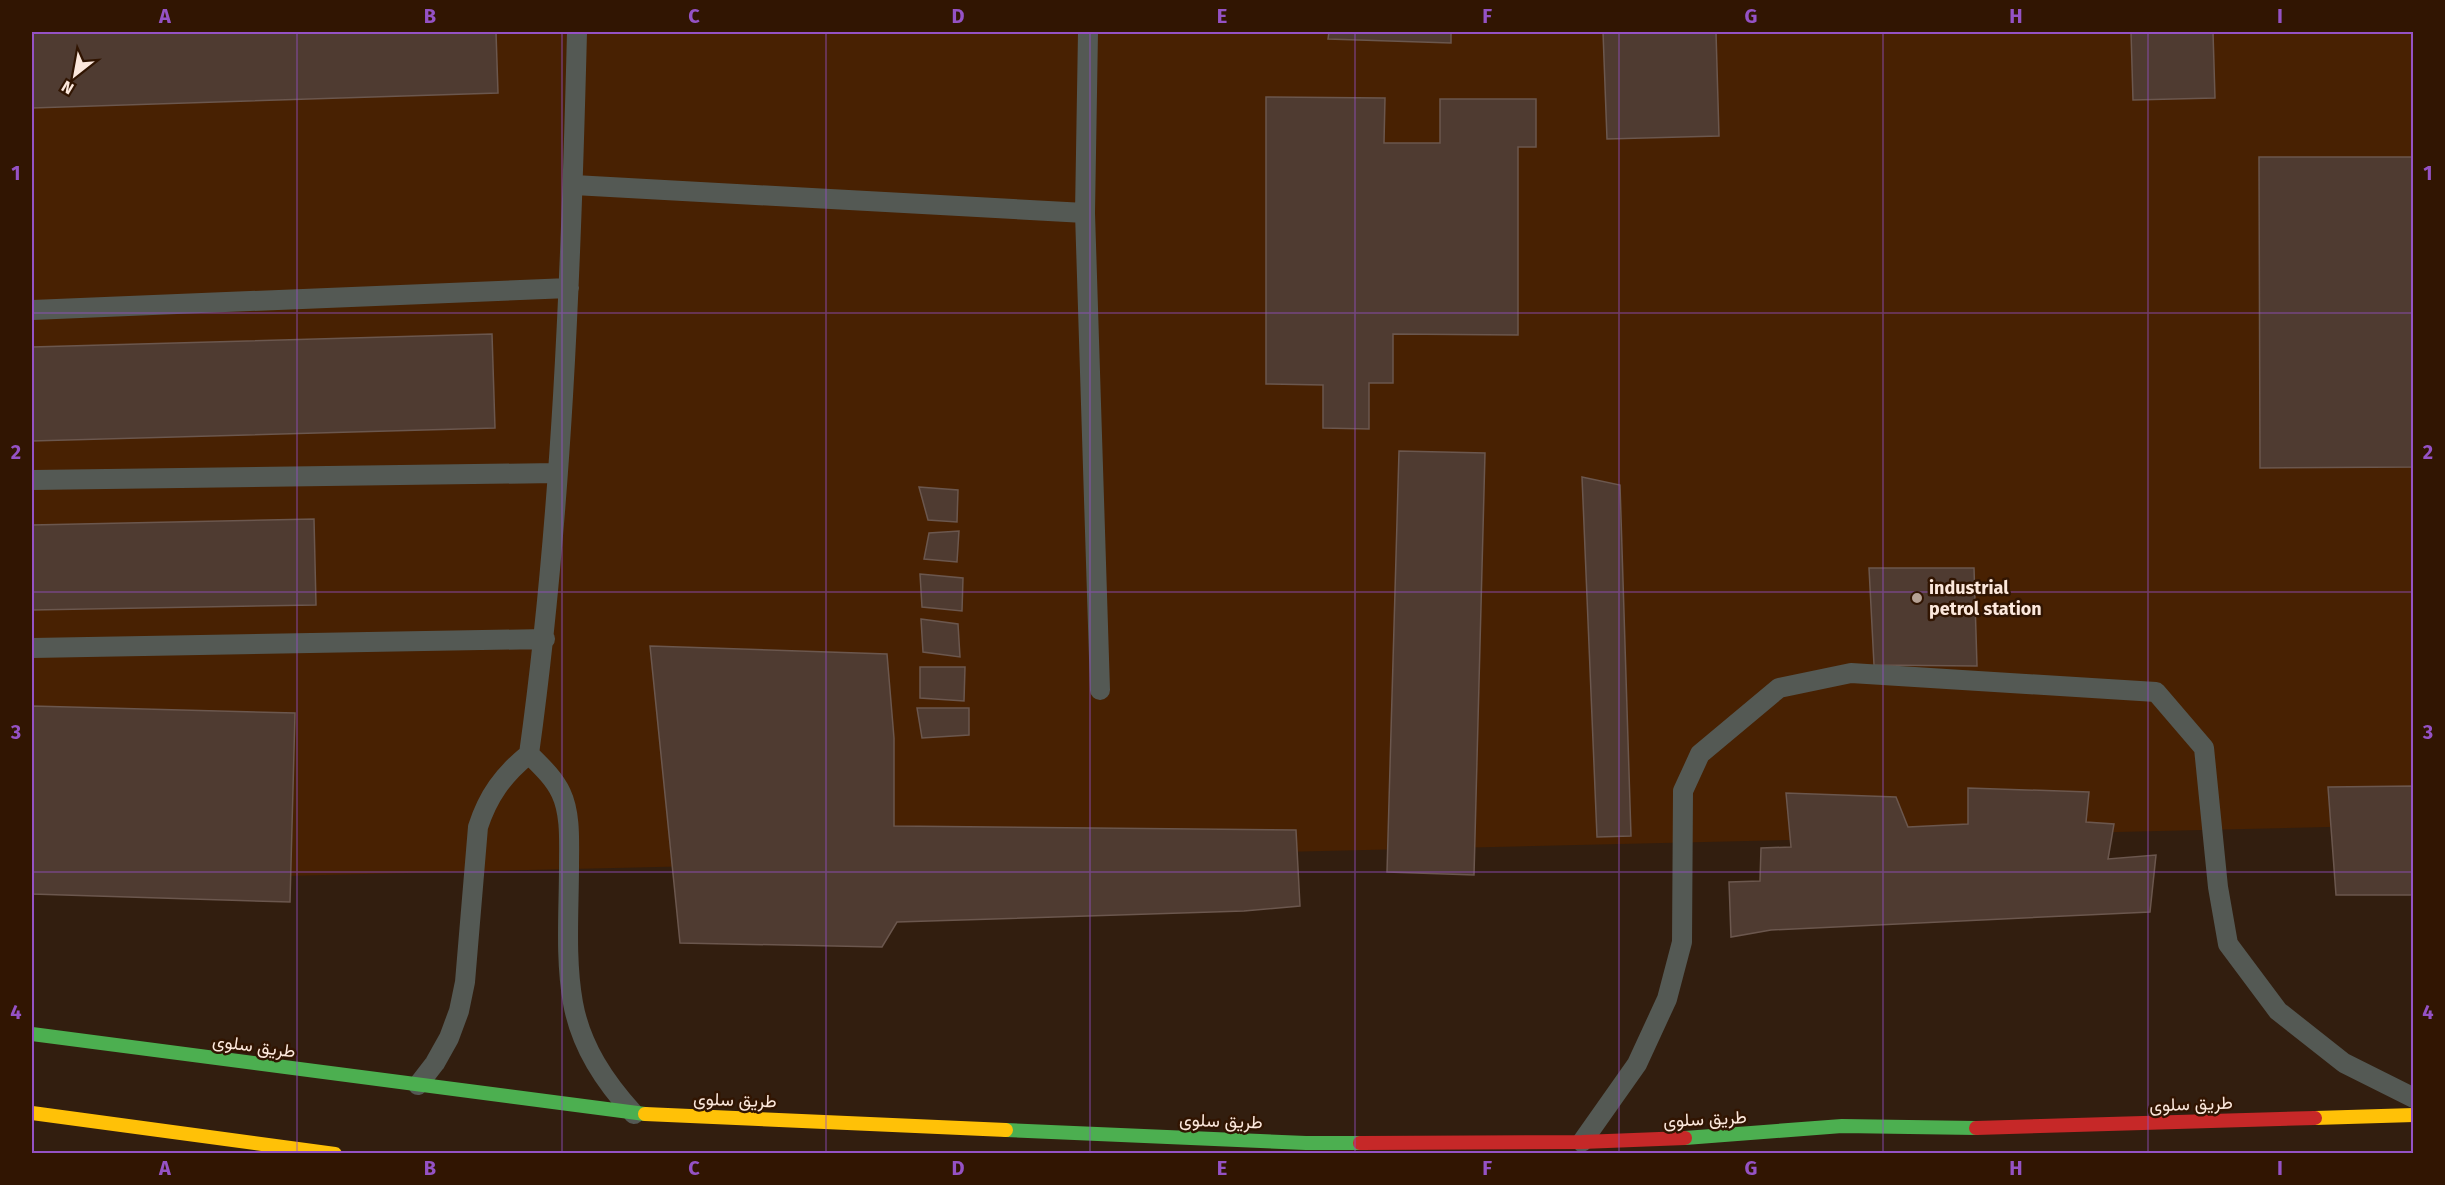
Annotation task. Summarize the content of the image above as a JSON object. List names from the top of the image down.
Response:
{
  "streets": {
    "street": ["طريق سلوى"]
  },
  "places": ["industrial petrol station"],
  "north": "bottom left",
  "grid": {
    "columns": [
      "A",
      "B",
      "C",
      "D",
      "E",
      "F",
      "G",
      "H",
      "I"
    ],
    "rows": [
      "1",
      "2",
      "3",
      "4"
    ]
  }
}
